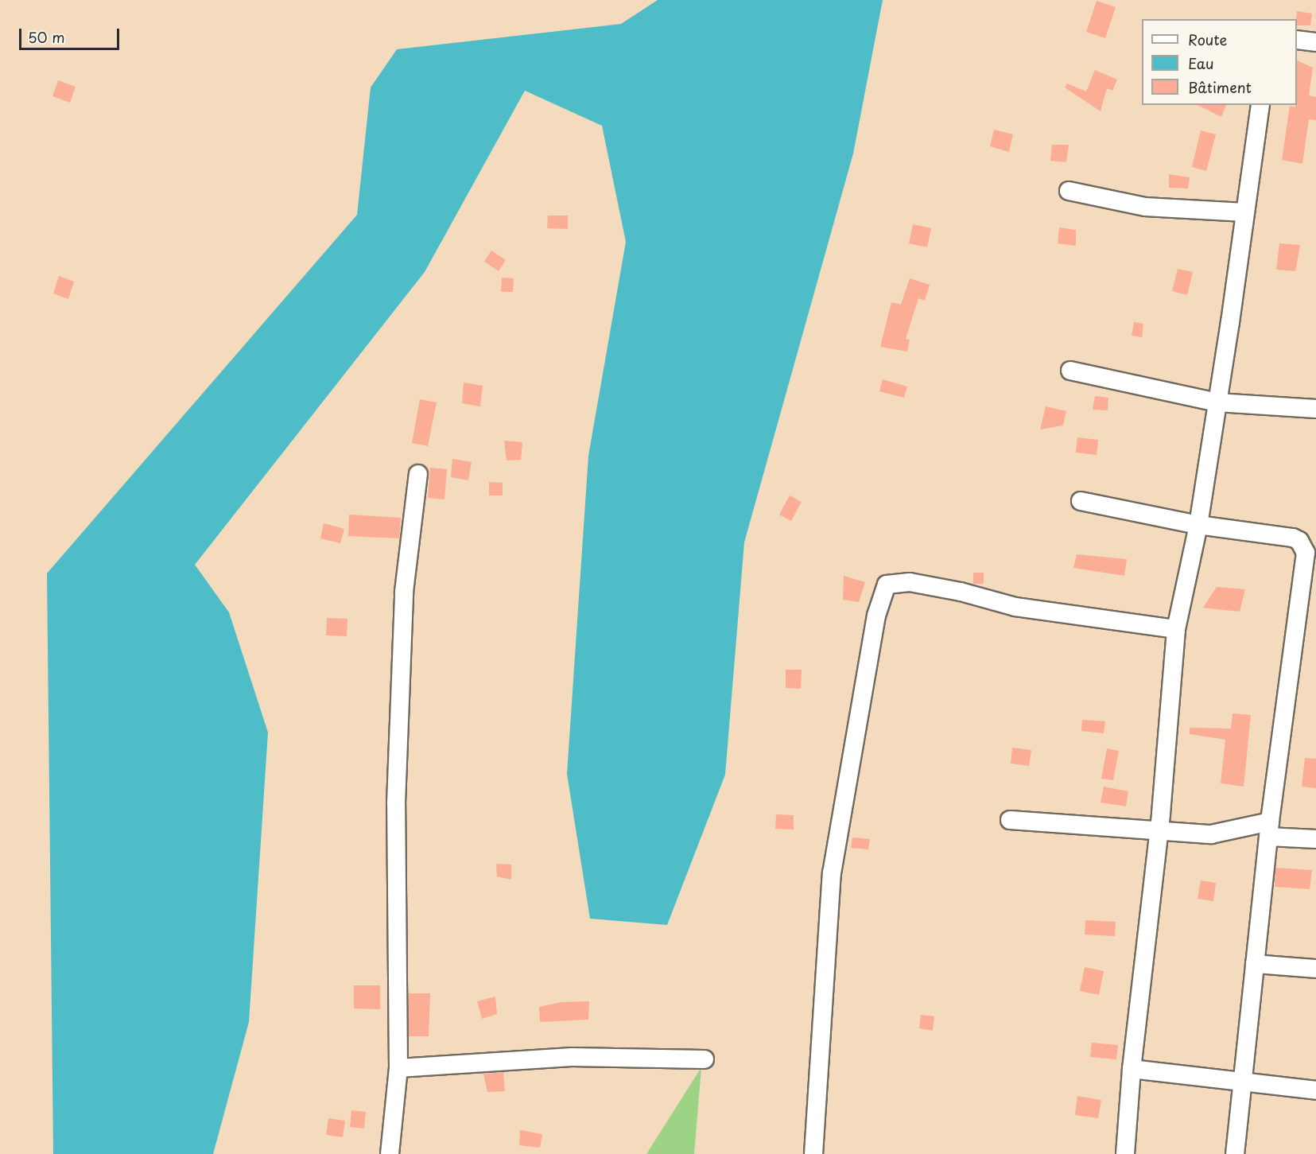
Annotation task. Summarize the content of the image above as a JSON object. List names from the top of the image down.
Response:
{
  "legend": ["Route", "Eau", "Bâtiment"],
  "scale_bar": "50 m"
}
